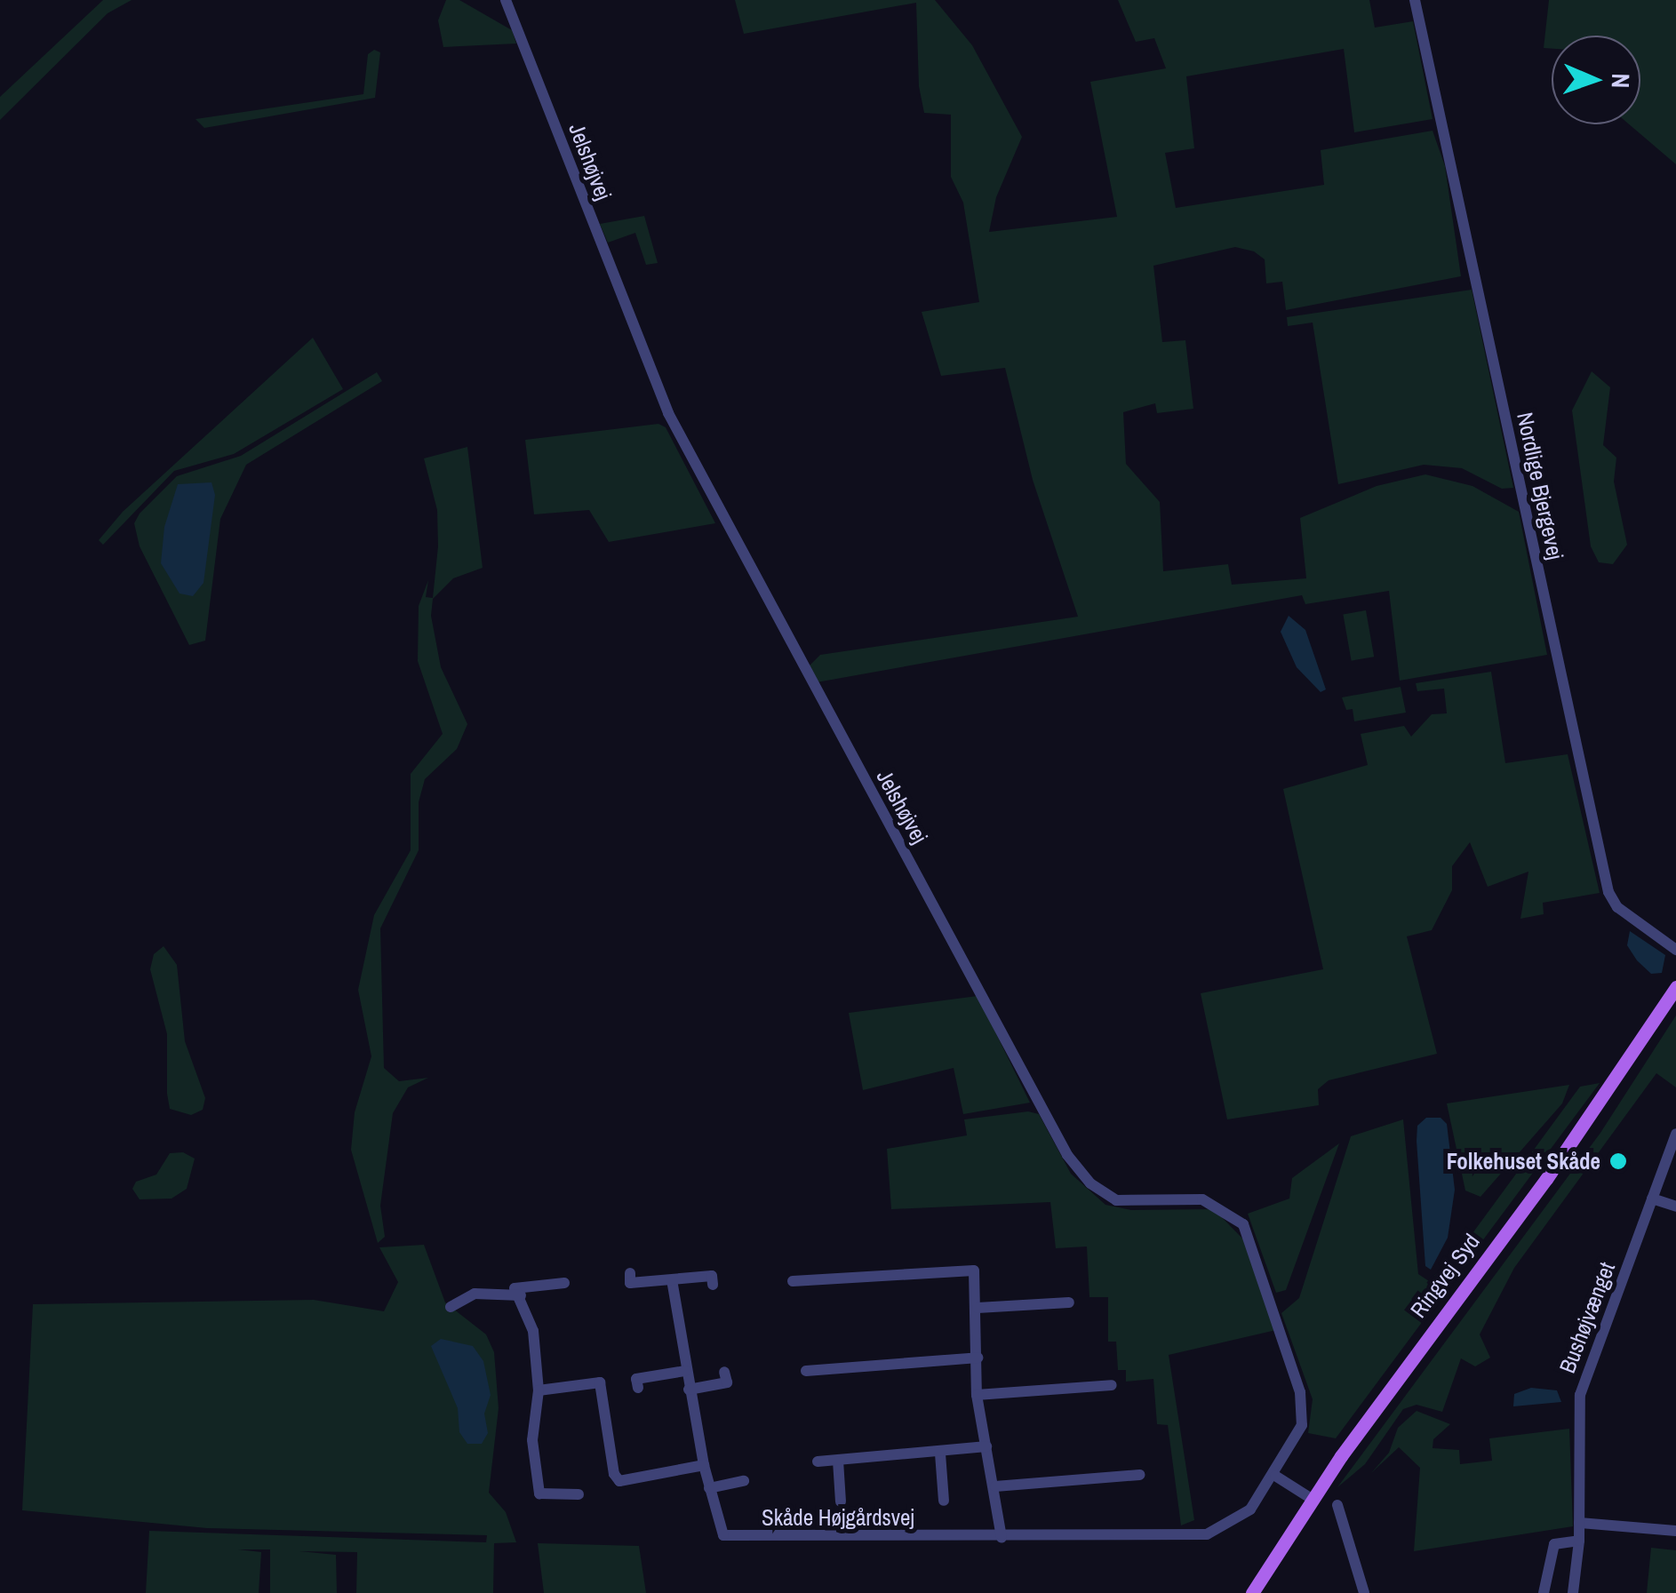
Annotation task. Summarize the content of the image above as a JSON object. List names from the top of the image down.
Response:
{
  "streets": {
    "main road": ["Ringvej Syd"],
    "street": [
      "Jelshøjvej",
      "Nordlige Bjergevej",
      "Bushøjvænget",
      "Skåde Højgårdsvej"
    ]
  },
  "crossings": [
    ["Jelshøjvej", "Skåde Højgårdsvej"]
  ],
  "places": ["Folkehuset Skåde"],
  "north": "right"
}
